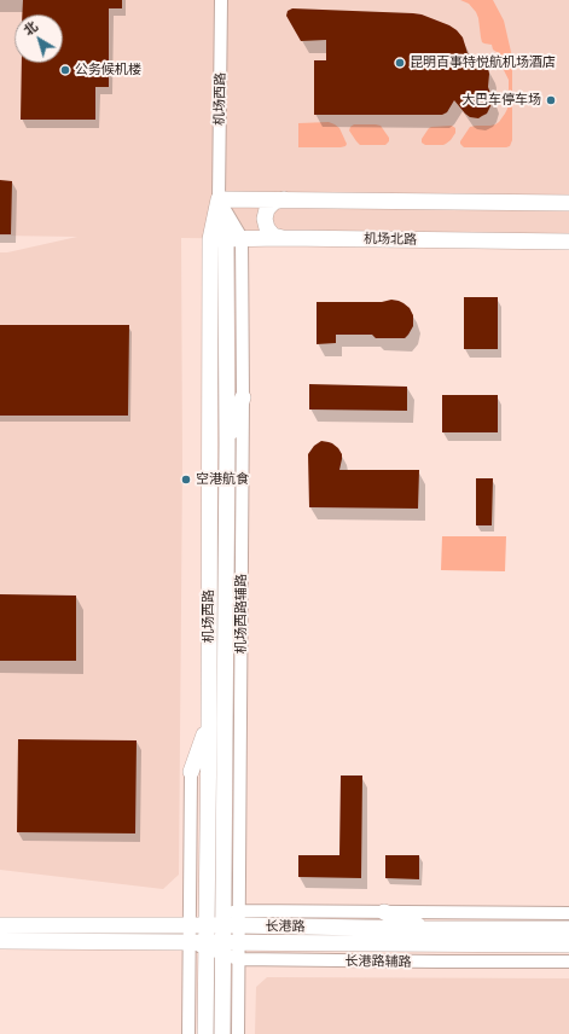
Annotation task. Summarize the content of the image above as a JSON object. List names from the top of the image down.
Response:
{
  "streets": {
    "main road": ["机场西路", "机场北路", "长港路"],
    "street": ["机场西路辅路", "长港路辅路"]
  },
  "crossings": [
    ["机场西路", "机场北路"],
    ["机场西路", "机场西路辅路"],
    ["机场西路", "长港路"],
    ["机场西路", "长港路辅路"],
    ["机场北路", "机场西路辅路"],
    ["机场西路辅路", "长港路"],
    ["长港路", "长港路辅路"]
  ],
  "places": [
    "昆明百事特悦航机场酒店",
    "公务候机楼",
    "大巴车停车场",
    "空港航食"
  ],
  "north": "top left"
}
